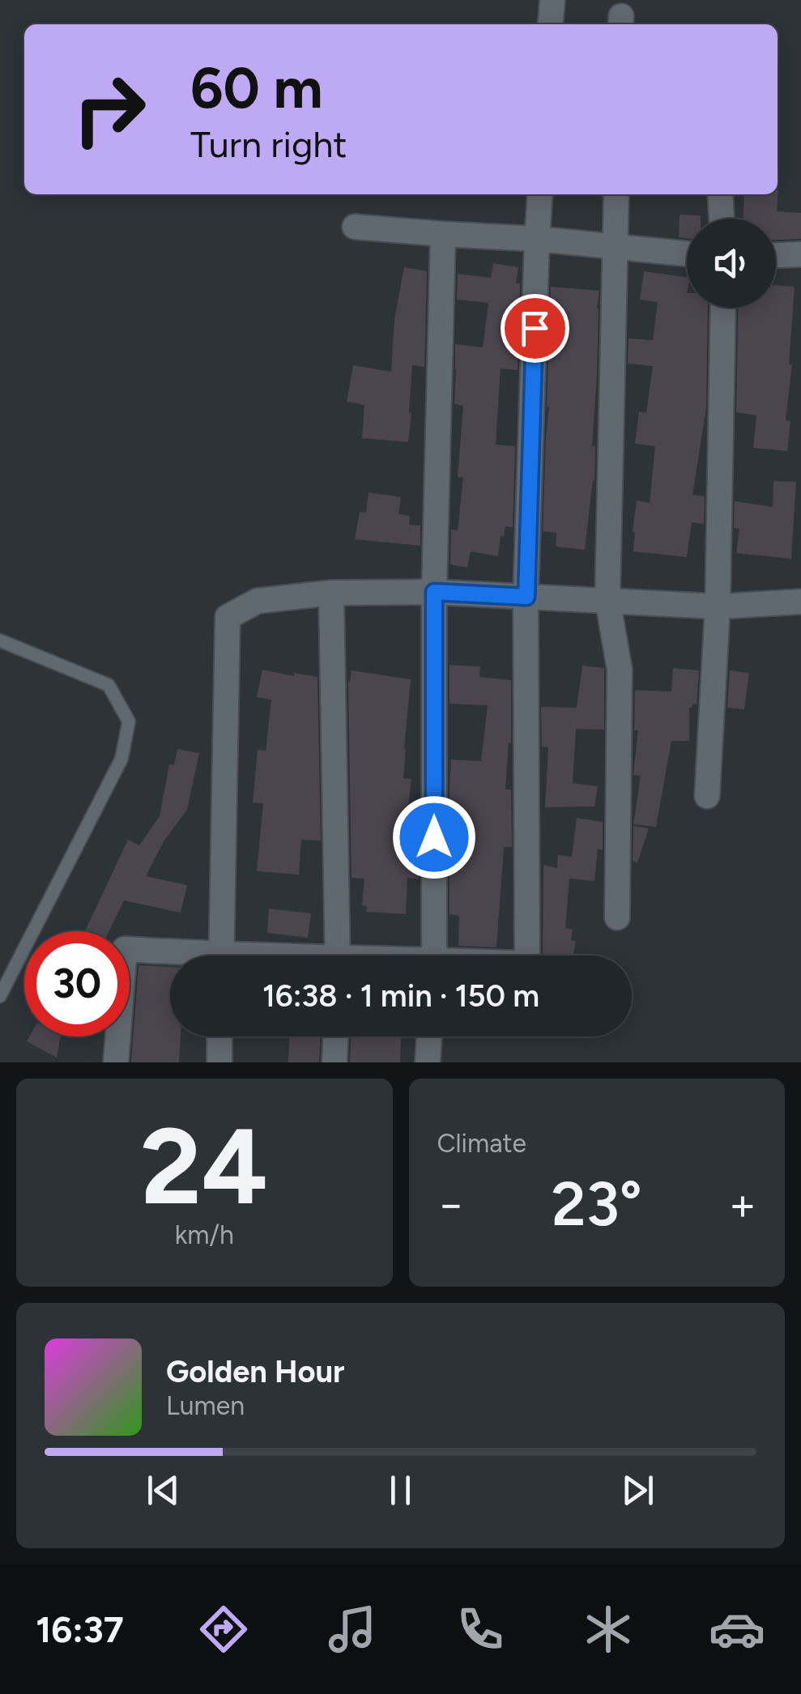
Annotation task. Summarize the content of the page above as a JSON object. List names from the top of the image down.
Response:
{
  "page": {
    "turn": ["60 m", "Turn right"],
    "limit": "30",
    "trip": "16:38 · 1 min · 150 m",
    "tile": [
      ["24", "km/h"],
      "Climate"
    ],
    "heat": ["−", "23°", "+"],
    "song": ["Golden Hour", "Lumen"],
    "tabs": "16:37"
  }
}
